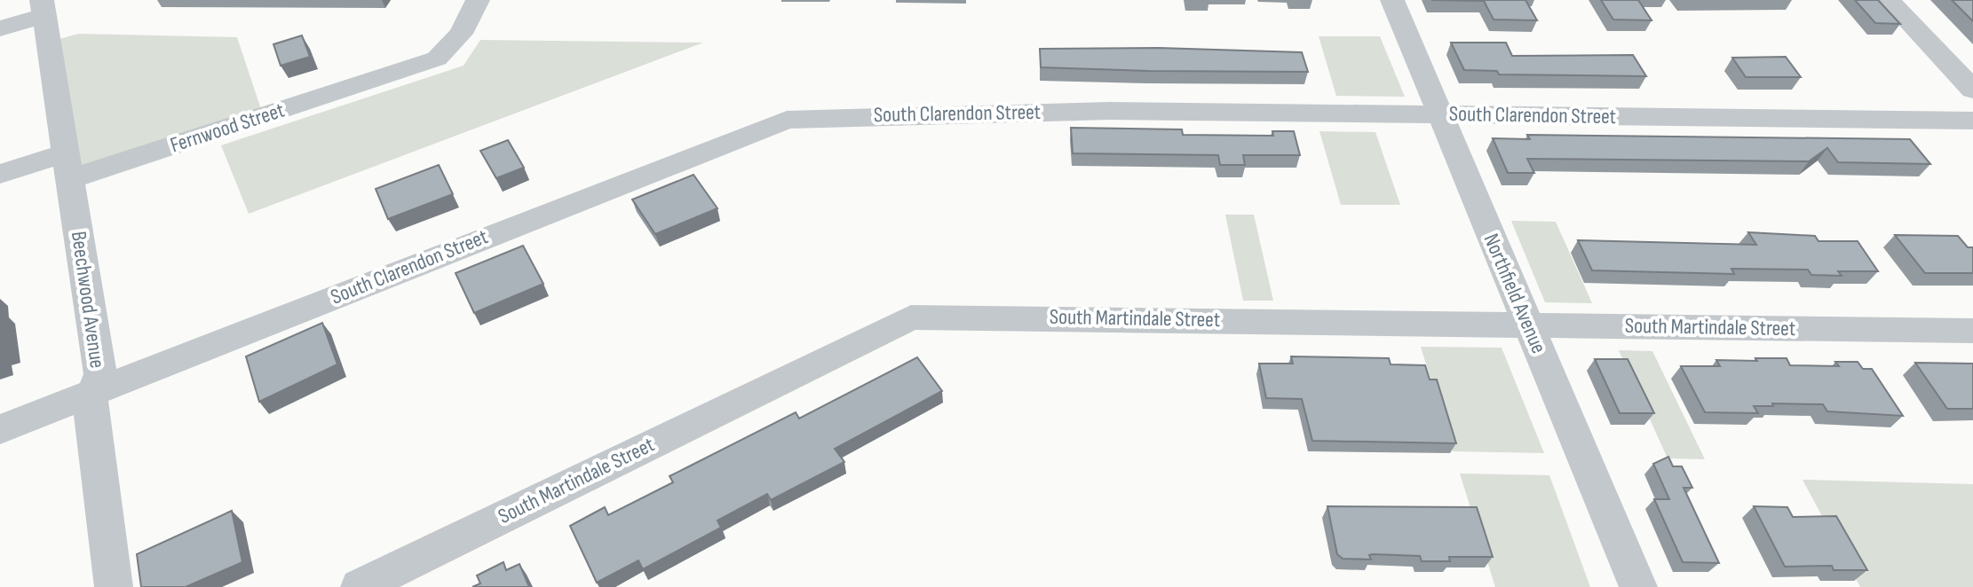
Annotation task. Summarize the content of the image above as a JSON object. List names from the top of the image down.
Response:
{
  "streets": {
    "street": [
      "South Clarendon Street",
      "Fernwood Street",
      "Northfield Avenue",
      "Beechwood Avenue",
      "South Martindale Street"
    ]
  },
  "crossings": [
    ["South Clarendon Street", "Northfield Avenue"],
    ["South Clarendon Street", "Beechwood Avenue"],
    ["Fernwood Street", "Beechwood Avenue"],
    ["Northfield Avenue", "South Martindale Street"]
  ]
}
